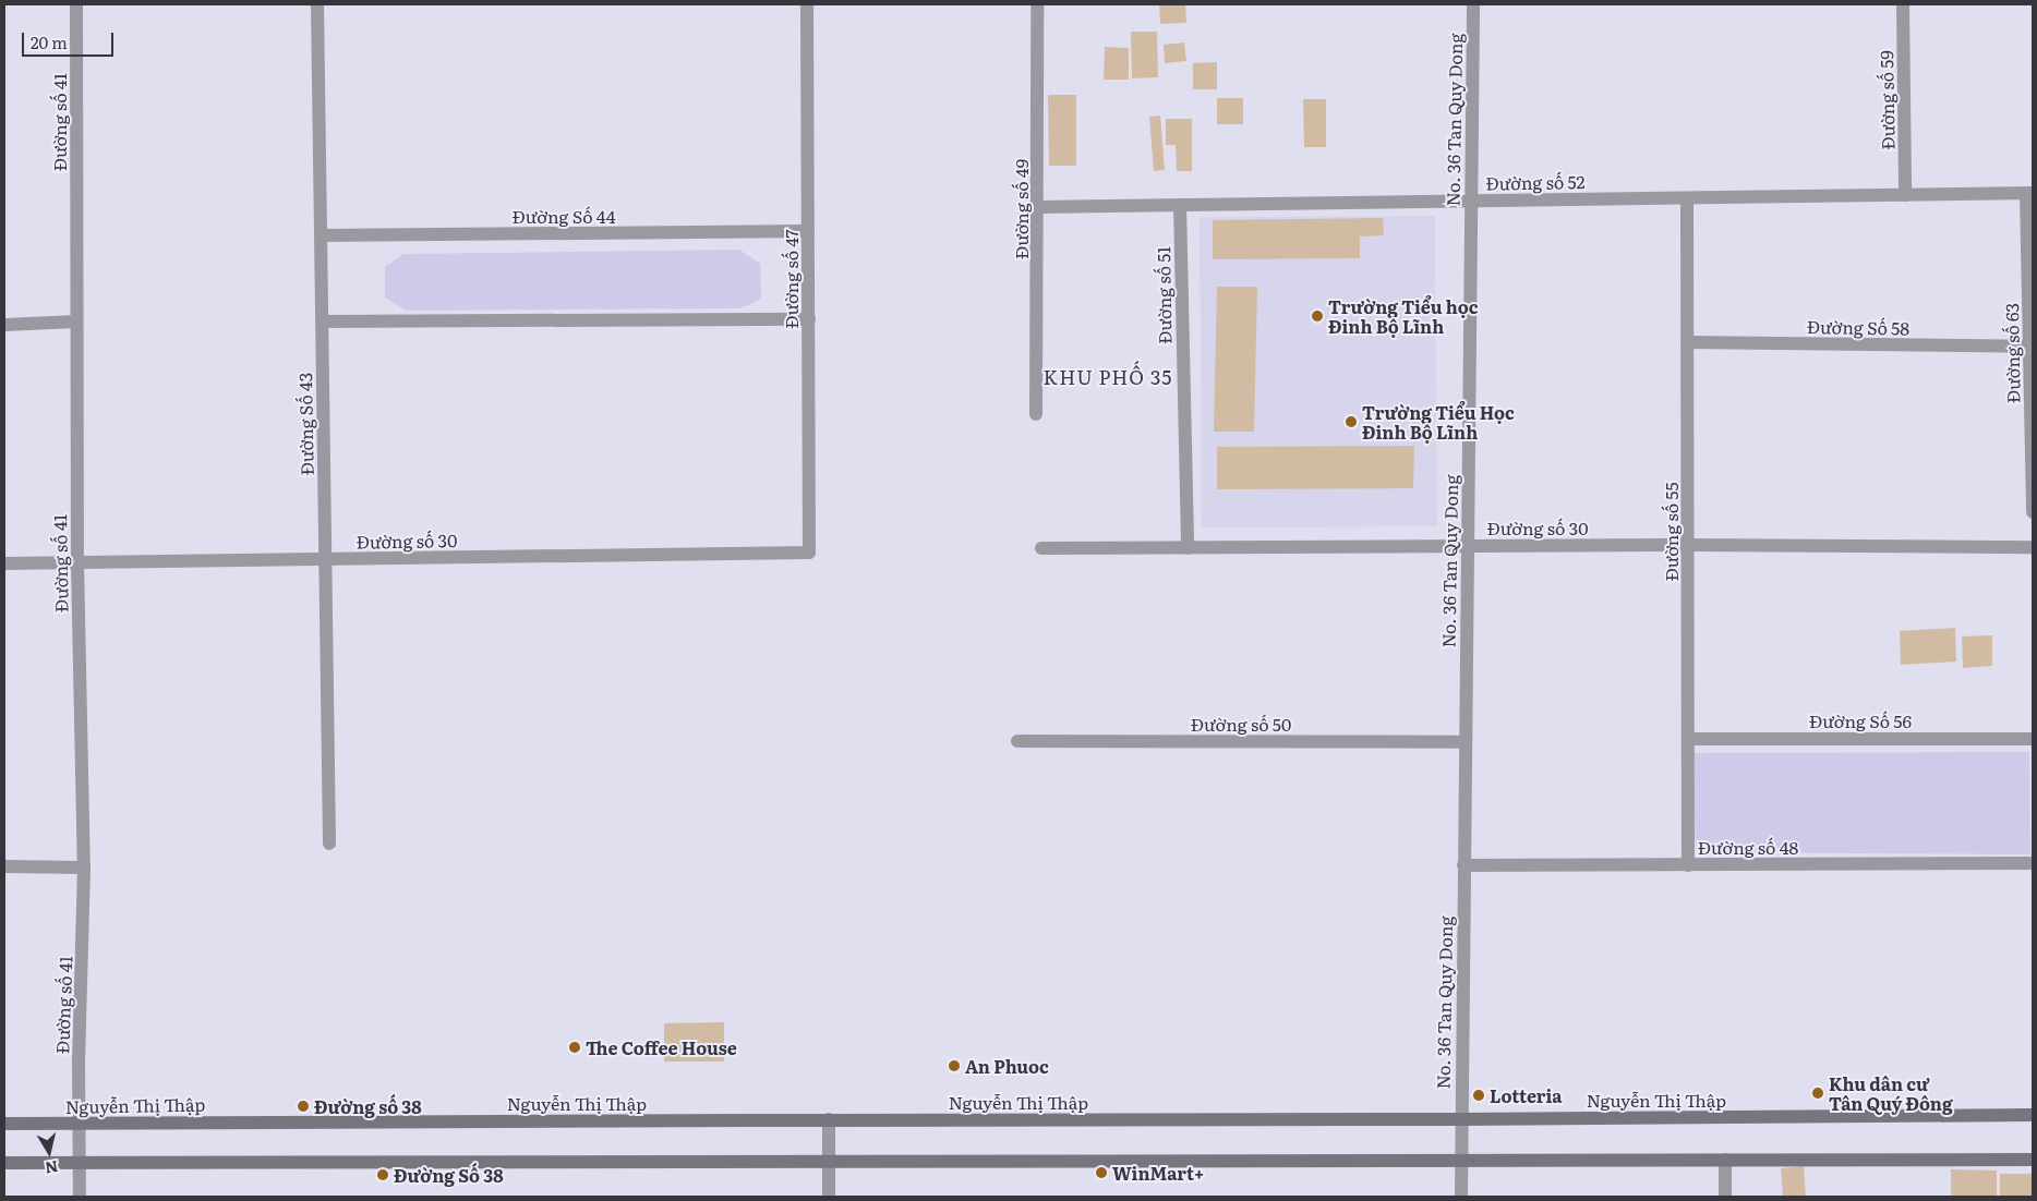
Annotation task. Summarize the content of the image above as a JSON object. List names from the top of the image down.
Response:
{
  "streets": {
    "main road": ["Nguyễn Thị Thập"],
    "street": [
      "Đường số 59",
      "No. 36 Tan Quy Dong",
      "Đường số 41",
      "Đường số 52",
      "Đường số 49",
      "Đường Số 44",
      "Đường số 47",
      "Đường số 51",
      "Đường Số 58",
      "Đường số 63",
      "Đường Số 43",
      "Đường số 30",
      "Đường số 55",
      "Đường Số 56",
      "Đường số 50",
      "Đường số 48"
    ]
  },
  "crossings": [
    ["Đường số 59", "Đường số 52"],
    ["No. 36 Tan Quy Dong", "Đường số 52"],
    ["No. 36 Tan Quy Dong", "Đường số 30"],
    ["No. 36 Tan Quy Dong", "Đường số 50"],
    ["No. 36 Tan Quy Dong", "Đường số 48"],
    ["No. 36 Tan Quy Dong", "Nguyễn Thị Thập"],
    ["Đường số 41", "Đường số 30"],
    ["Đường số 41", "Nguyễn Thị Thập"],
    ["Đường số 52", "Đường số 49"],
    ["Đường số 52", "Đường số 51"],
    ["Đường số 52", "Đường số 63"],
    ["Đường số 52", "Đường số 55"],
    ["Đường Số 44", "Đường số 47"],
    ["Đường Số 44", "Đường Số 43"],
    ["Đường số 47", "Đường số 30"],
    ["Đường số 51", "Đường số 30"],
    ["Đường Số 58", "Đường số 63"],
    ["Đường Số 58", "Đường số 55"],
    ["Đường Số 43", "Đường số 30"],
    ["Đường số 30", "Đường số 55"],
    ["Đường số 55", "Đường Số 56"],
    ["Đường số 55", "Đường số 48"]
  ],
  "districts": ["KHU PHỐ 35"],
  "places": [
    "Trường Tiểu học Đinh Bộ Lĩnh",
    "Trường Tiểu Học Đinh Bộ Lĩnh",
    "The Coffee House",
    "An Phuoc",
    "Khu dân cư Tân Quý Đông",
    "Lotteria",
    "Đường số 38",
    "WinMart+",
    "Đường Số 38"
  ],
  "scale_bar": "20 m",
  "north": "bottom"
}
